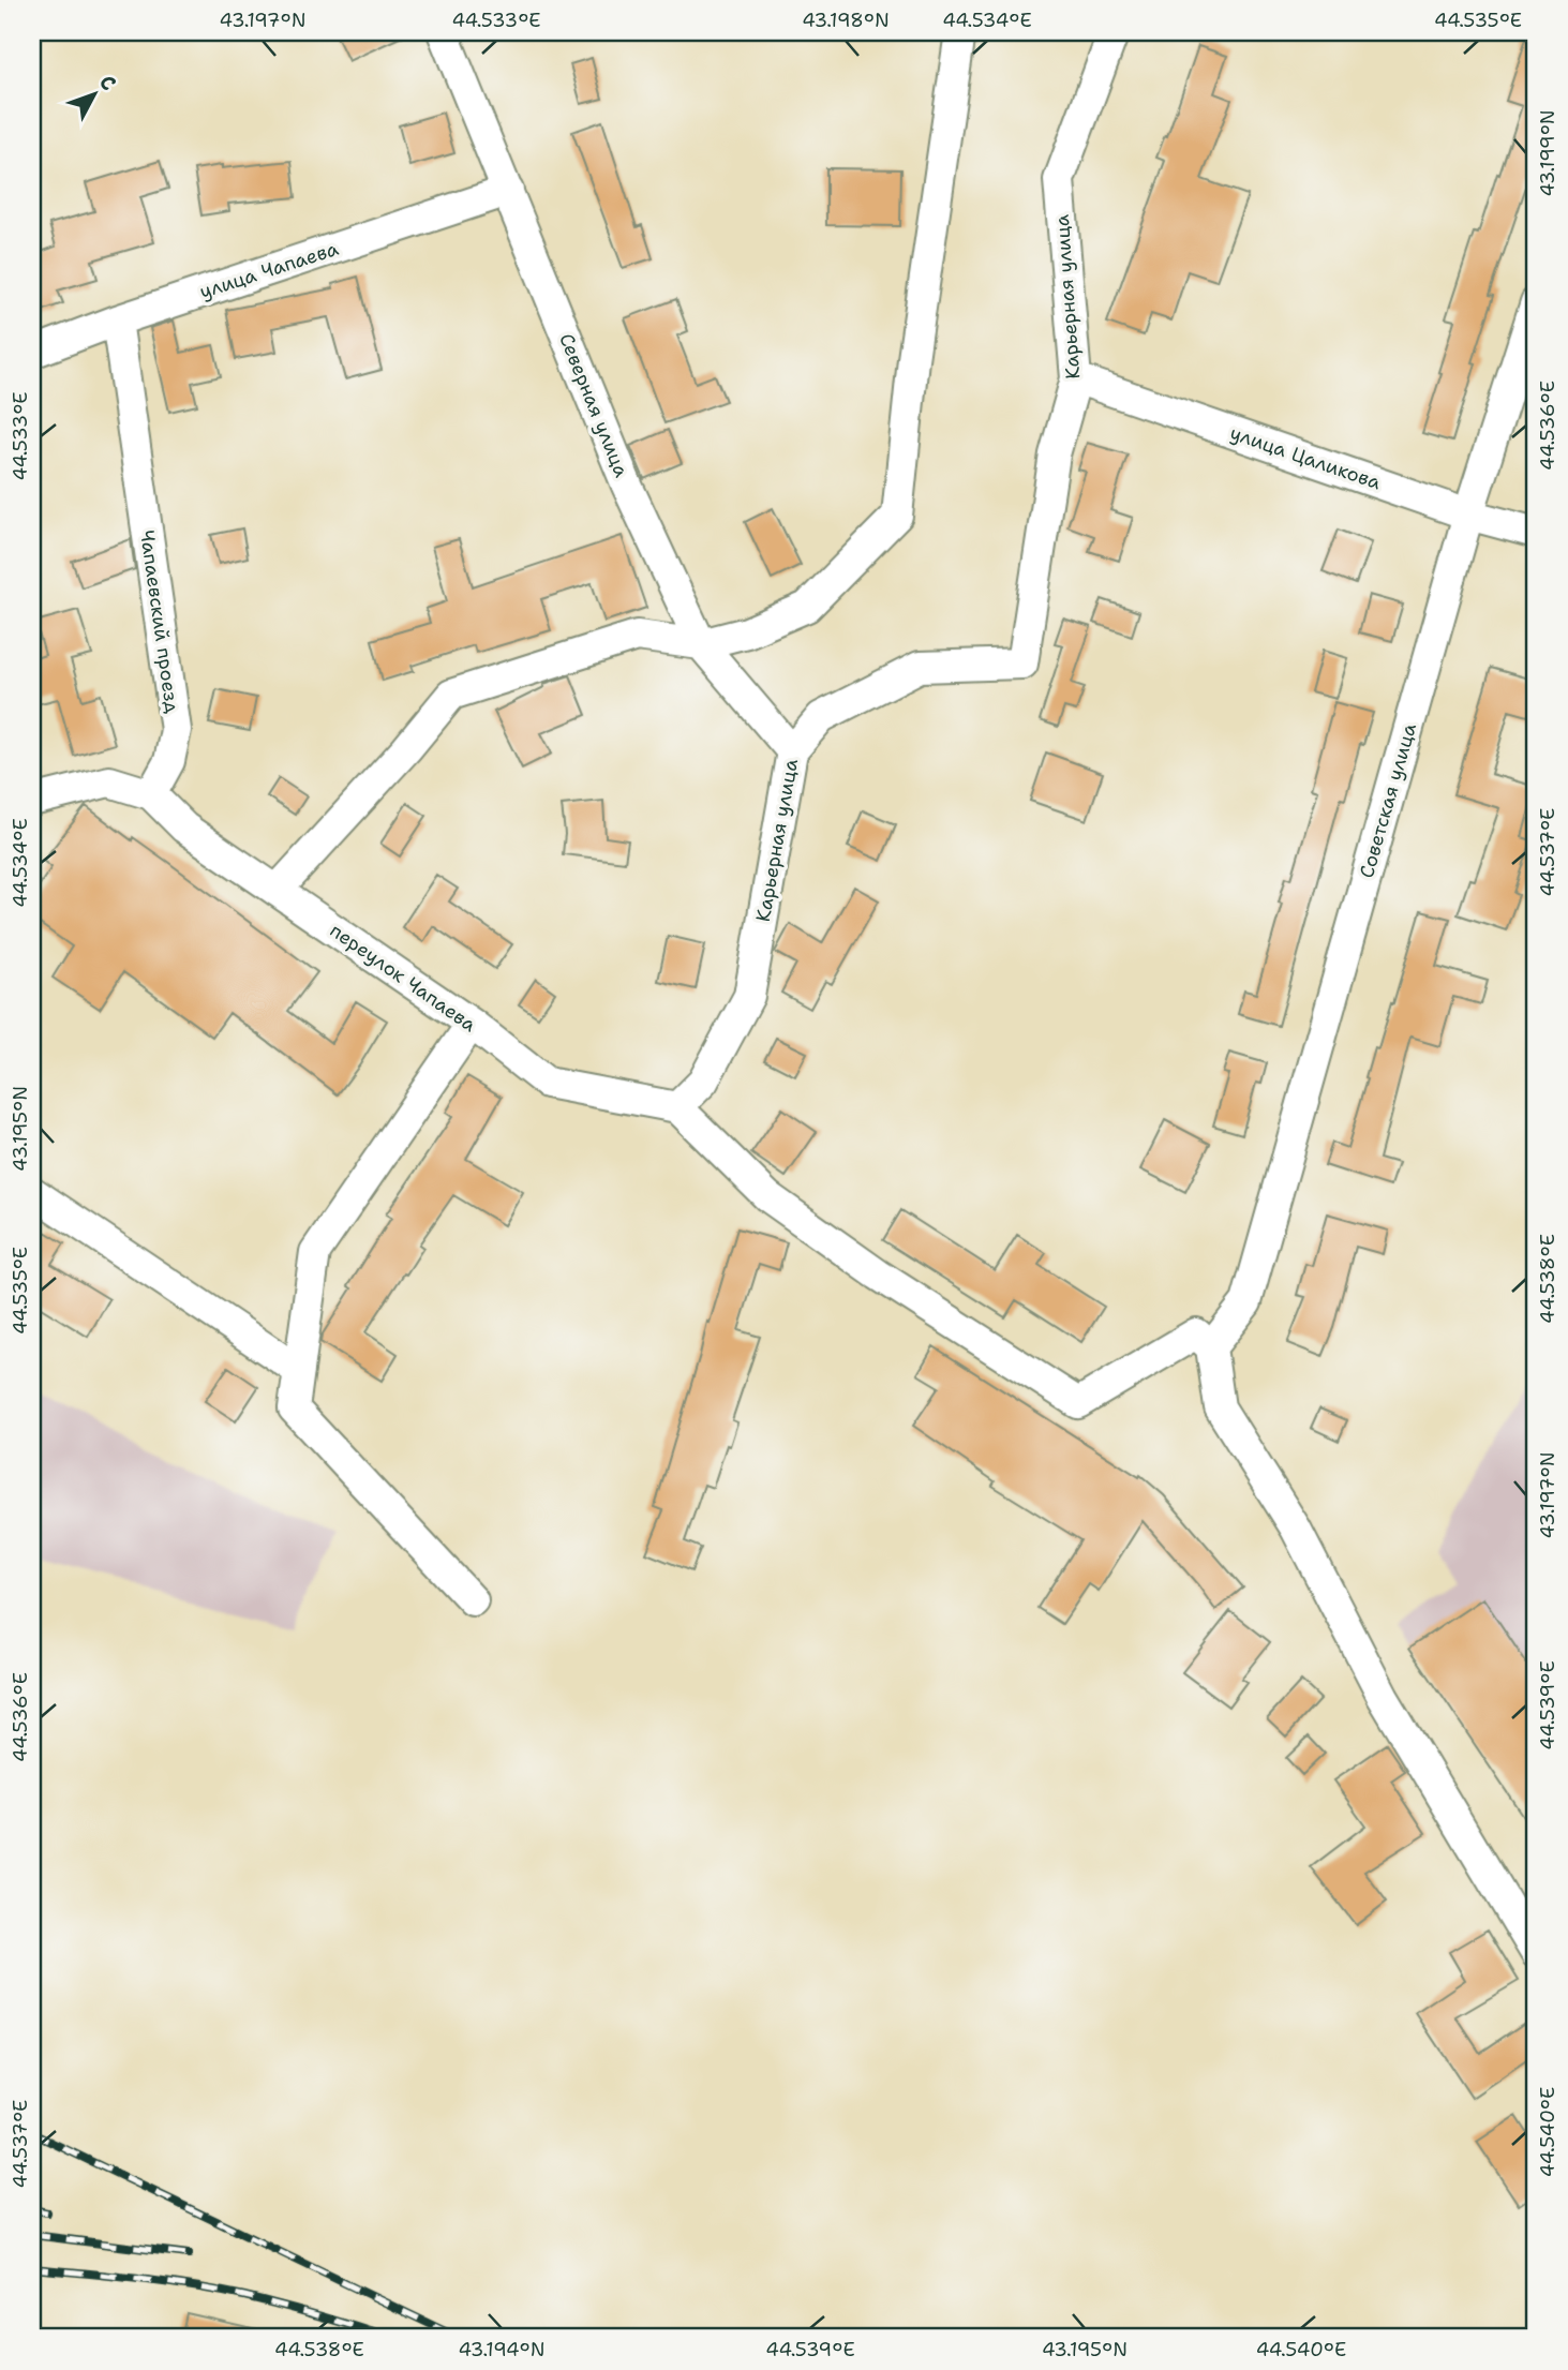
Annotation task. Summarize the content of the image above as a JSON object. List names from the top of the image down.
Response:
{
  "streets": {
    "street": [
      "улица Чапаева",
      "Карьерная улица",
      "Северная улица",
      "улица Цаликова",
      "Чапаевский проезд",
      "Советская улица",
      "переулок Чапаева"
    ]
  },
  "crossings": [
    ["улица Чапаева", "Северная улица"],
    ["улица Чапаева", "Чапаевский проезд"],
    ["Карьерная улица", "Северная улица"],
    ["Карьерная улица", "улица Цаликова"],
    ["Карьерная улица", "переулок Чапаева"],
    ["улица Цаликова", "Советская улица"],
    ["Чапаевский проезд", "переулок Чапаева"]
  ],
  "north": "top right",
  "coordinates": [
    "43.197°N",
    "44.533°E",
    "43.198°N",
    "44.534°E",
    "44.535°E",
    "43.199°N",
    "44.536°E",
    "44.537°E",
    "43.195°N",
    "44.538°E",
    "44.539°E",
    "44.540°E",
    "43.194°N"
  ]
}
